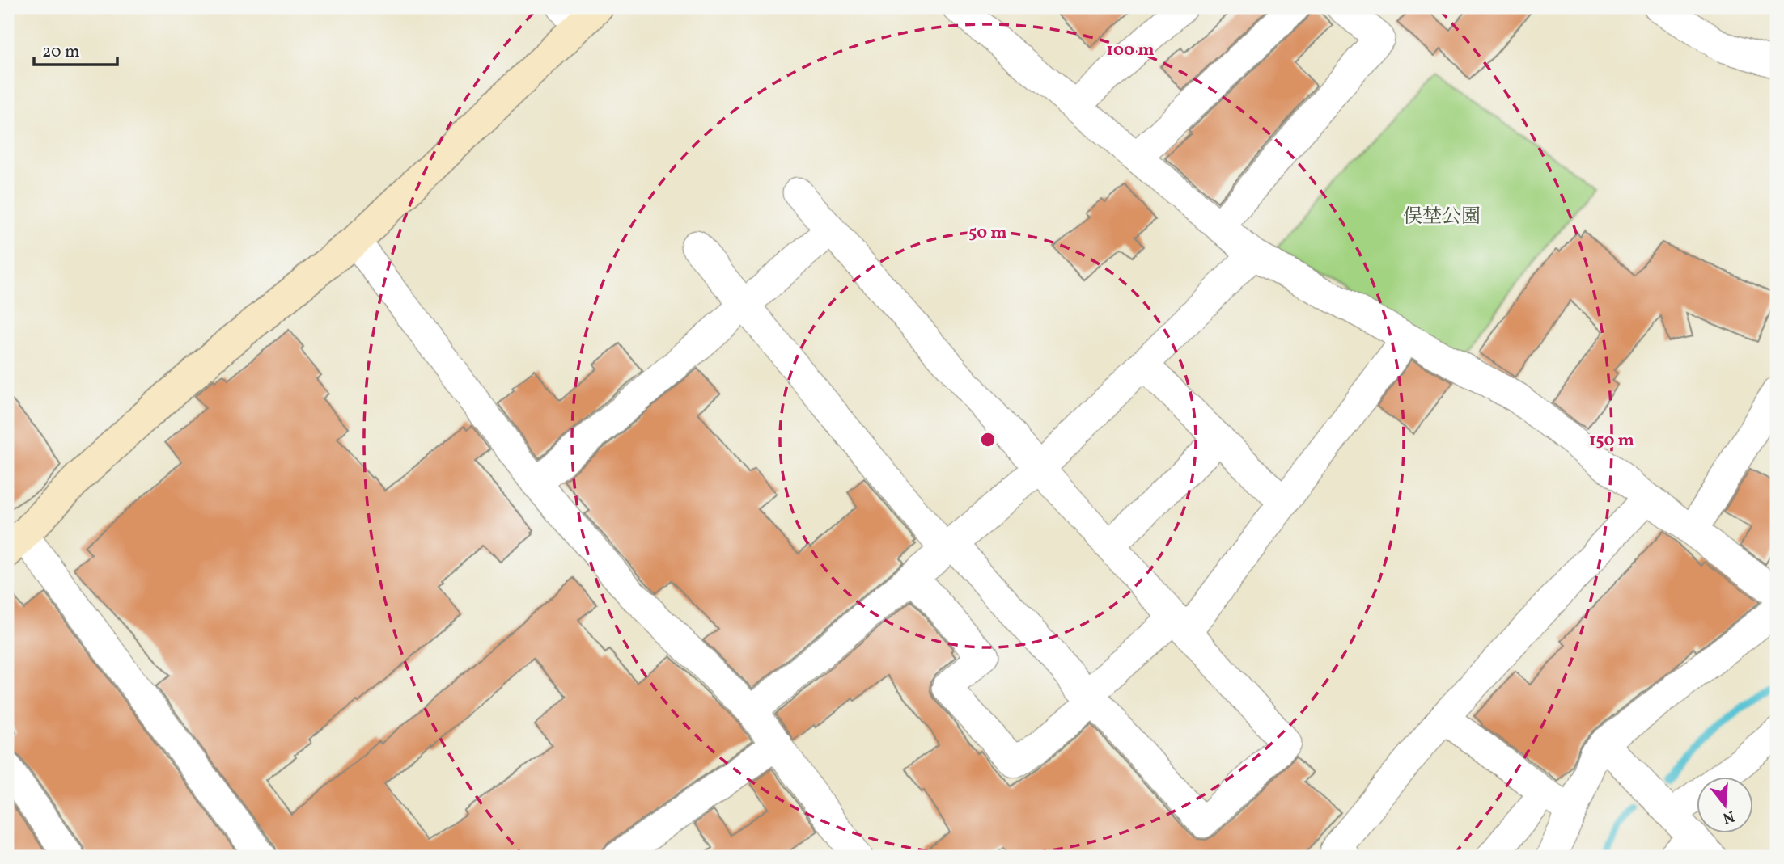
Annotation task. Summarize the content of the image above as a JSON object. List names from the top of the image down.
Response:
{
  "parks": ["俣埜公園"],
  "scale_bar": "20 m",
  "north": "bottom",
  "rings": ["100 m", "50 m", "150 m"]
}
